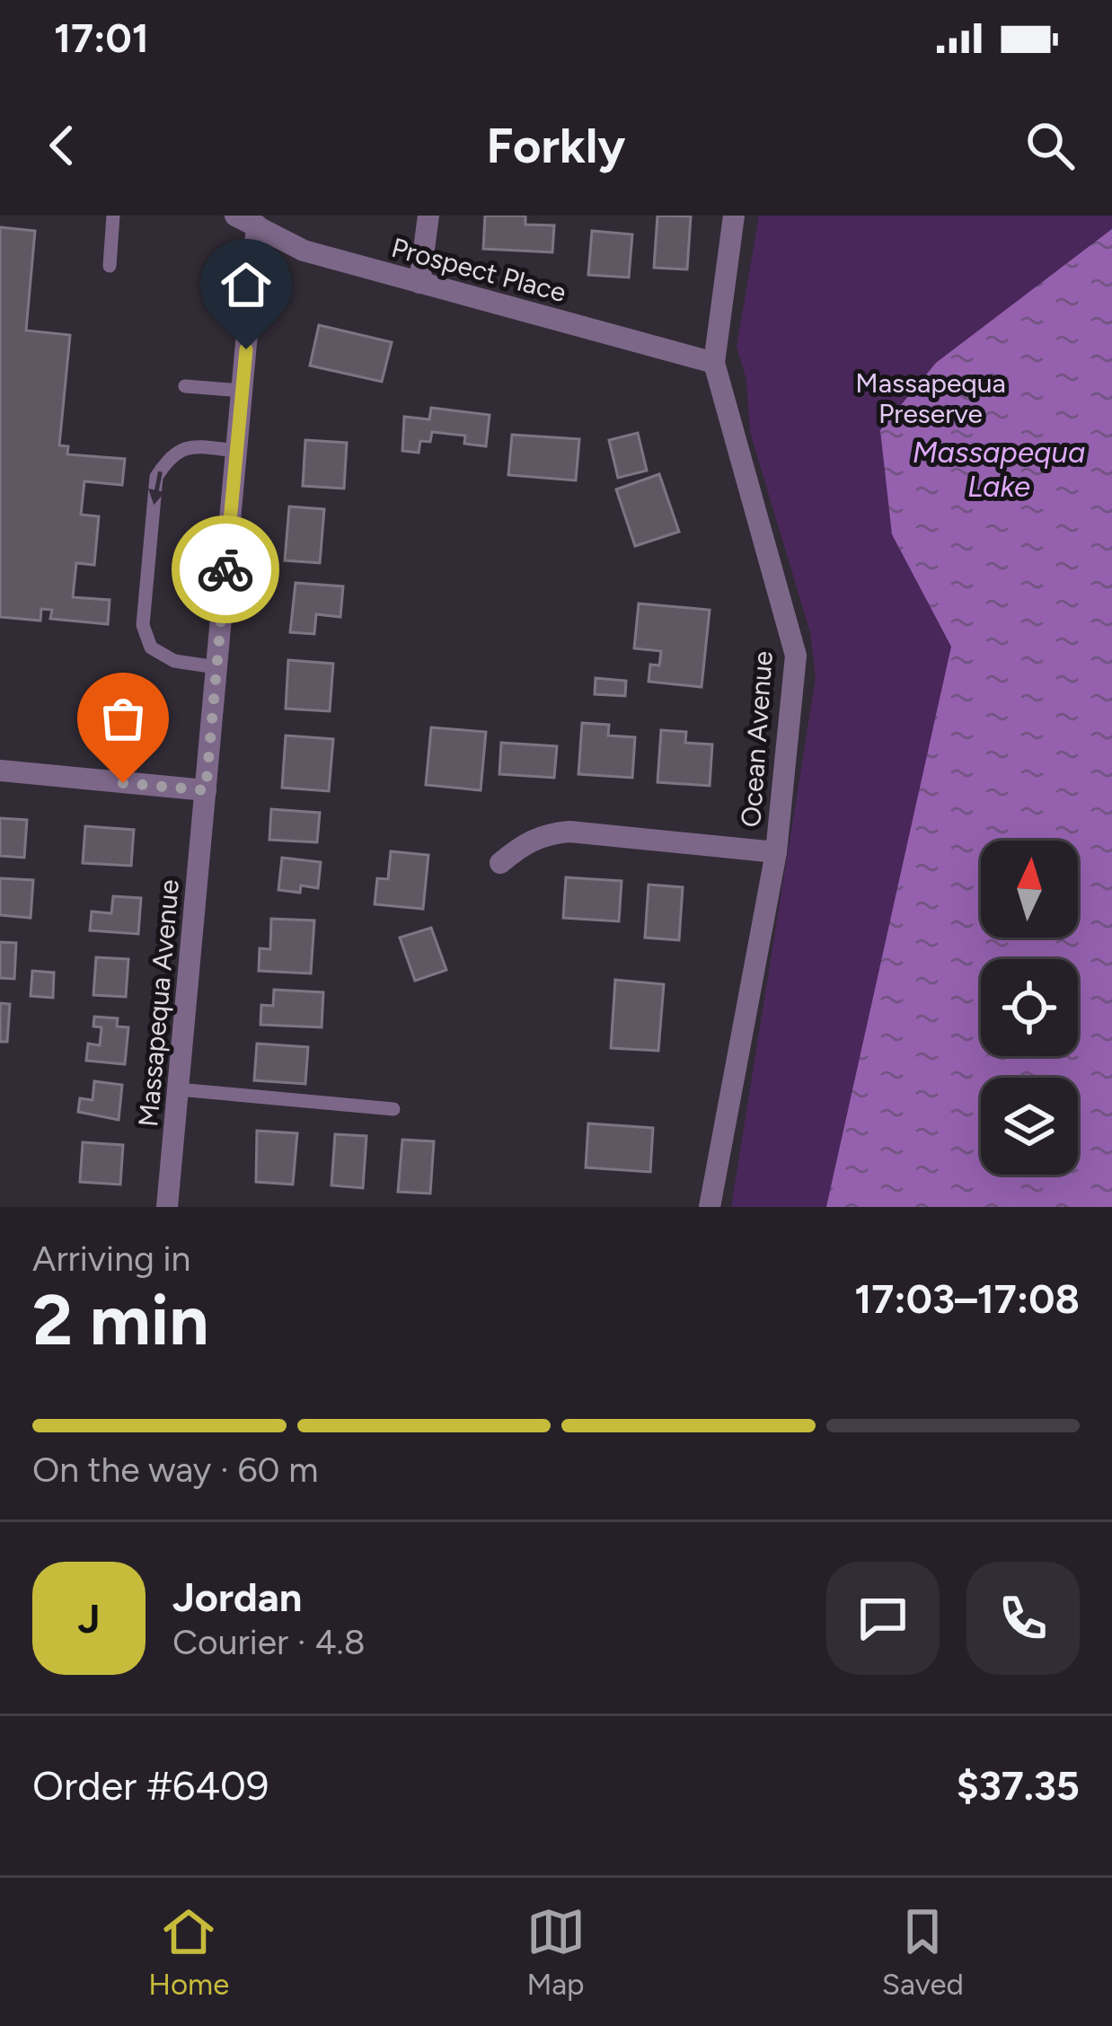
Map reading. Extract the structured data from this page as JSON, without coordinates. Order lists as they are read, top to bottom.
{
  "streets": {
    "street": ["Prospect Place", "Ocean Avenue", "Massapequa Avenue"]
  },
  "crossings": [
    ["Prospect Place", "Ocean Avenue"],
    ["Prospect Place", "Massapequa Avenue"]
  ],
  "water": ["Massapequa Lake"],
  "parks": ["Massapequa Preserve"],
  "north": "top",
  "page": {
    "status": "17:01",
    "header": "Forkly",
    "heading": ["2 min", "Arriving in", "17:03–17:08"],
    "panel": [
      "Jordan",
      "Courier · 4.8",
      "Order #6409",
      "$37.35"
    ],
    "bar": "On the way · 60 m",
    "round": "J",
    "tabs": ["Home", "Map", "Saved"]
  }
}
